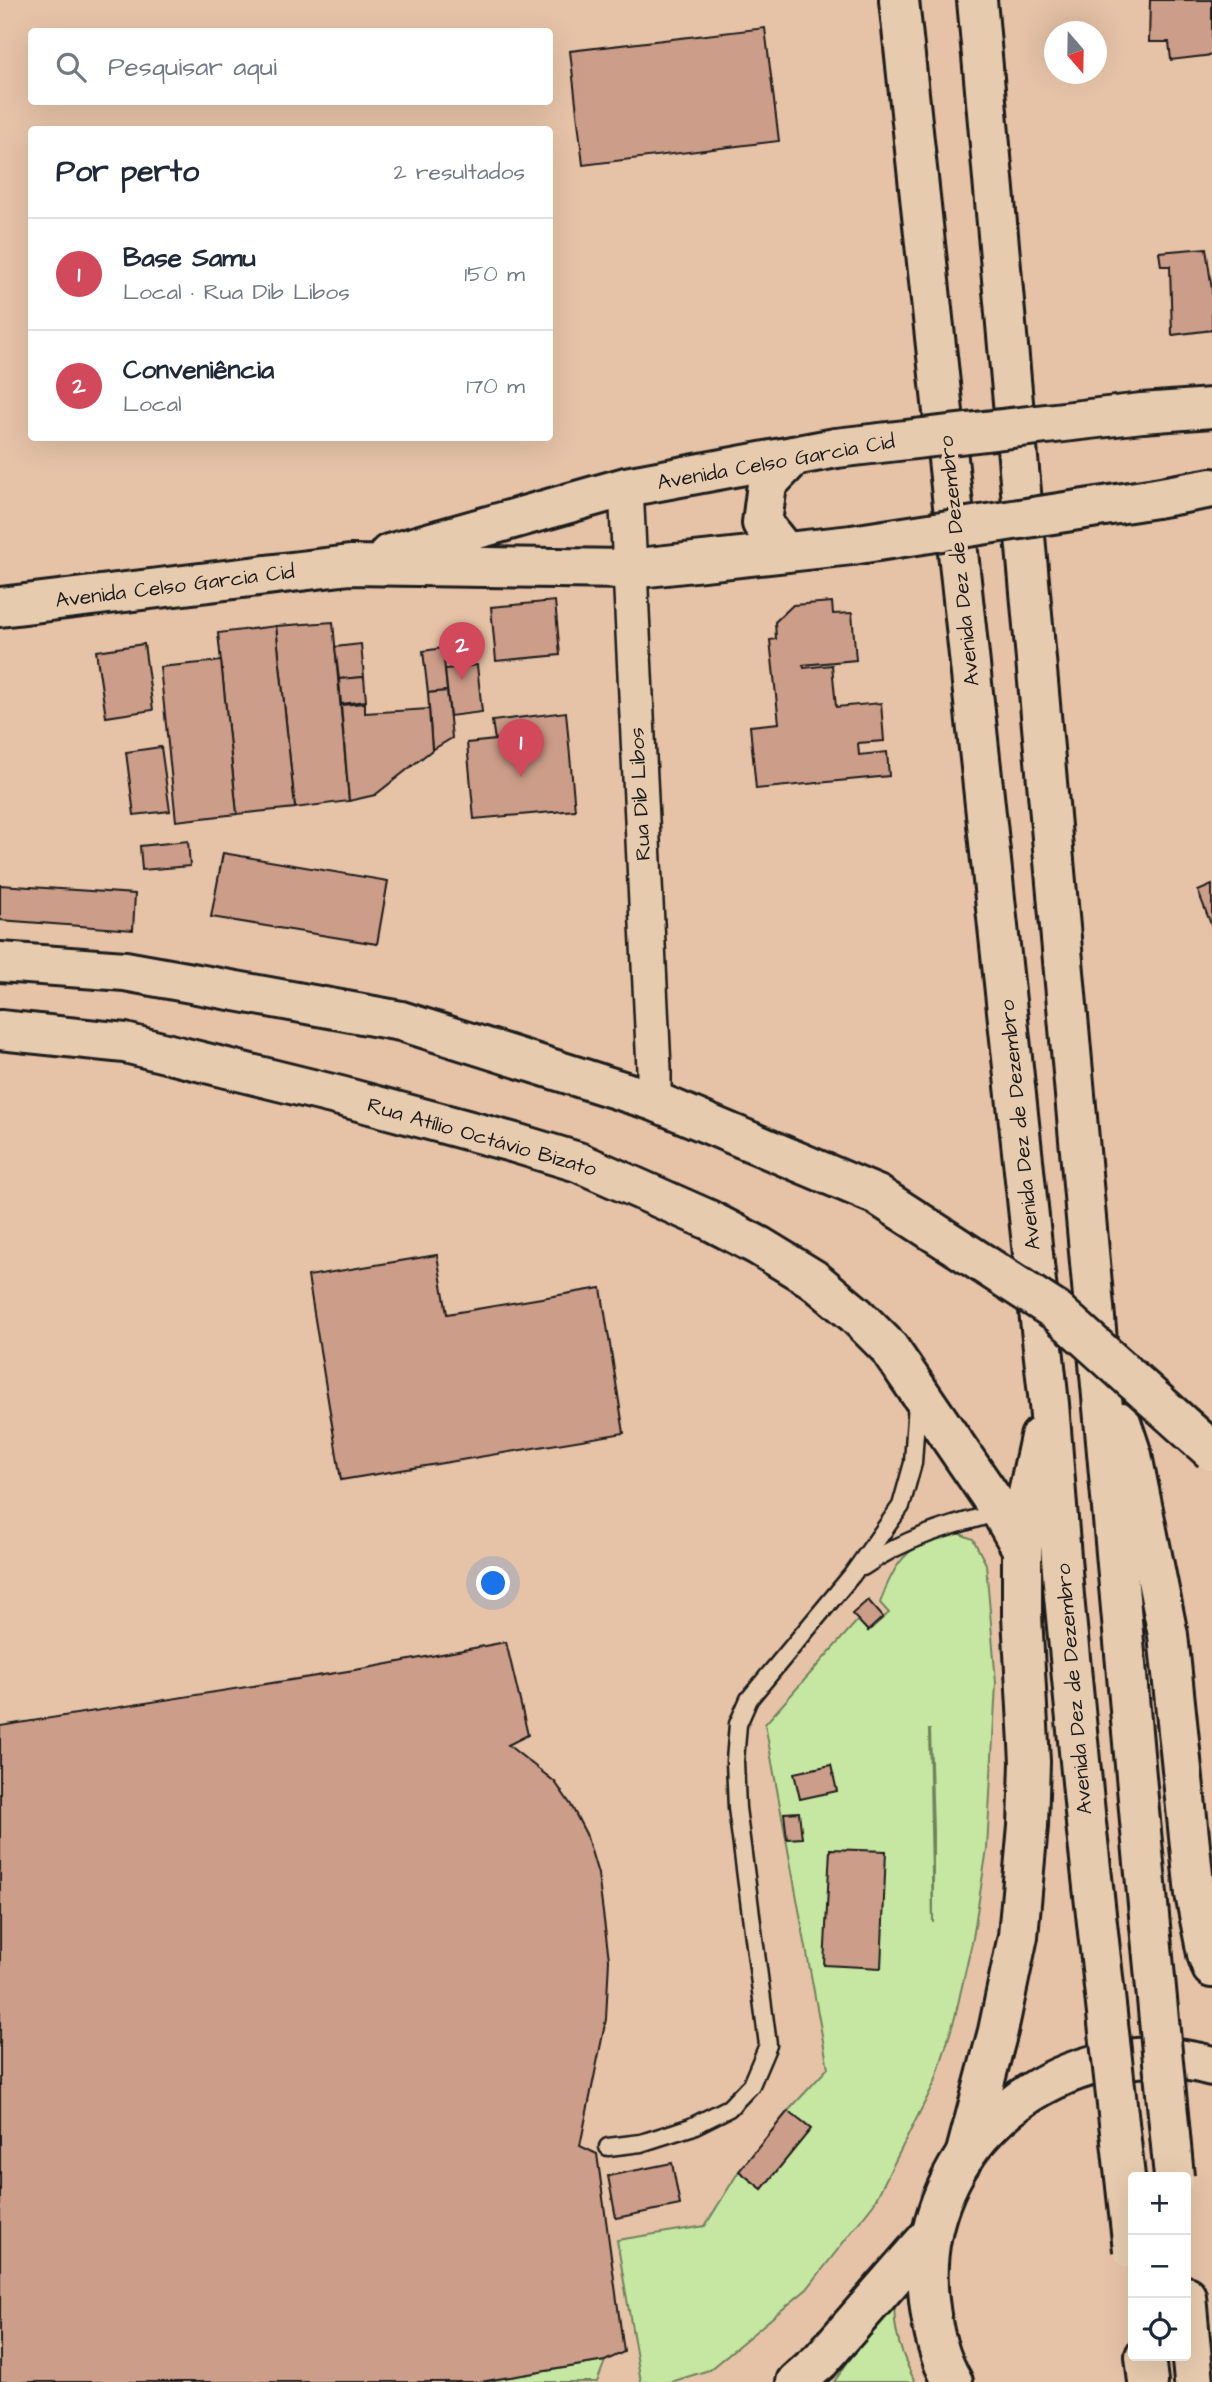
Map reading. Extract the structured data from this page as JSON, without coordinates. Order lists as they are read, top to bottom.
{
  "streets": {
    "main road": ["Avenida Celso Garcia Cid", "Avenida Dez de Dezembro", "Rua Atílio Octávio Bizato"],
    "street": ["Rua Dib Libos"]
  },
  "crossings": [
    ["Avenida Celso Garcia Cid", "Rua Dib Libos"]
  ],
  "north": "bottom",
  "page": {
    "search": "Pesquisar aqui",
    "heading": ["Por perto", "2 resultados"],
    "list": [
      {
        "mark": "1",
        "name": "Base Samu",
        "note": "Local · Rua Dib Libos",
        "value": "150 m"
      },
      {
        "mark": "2",
        "name": "Conveniência",
        "note": "Local",
        "value": "170 m"
      }
    ],
    "pins": ["2", "1"],
    "map_buttons": ["+", "−"]
  }
}
